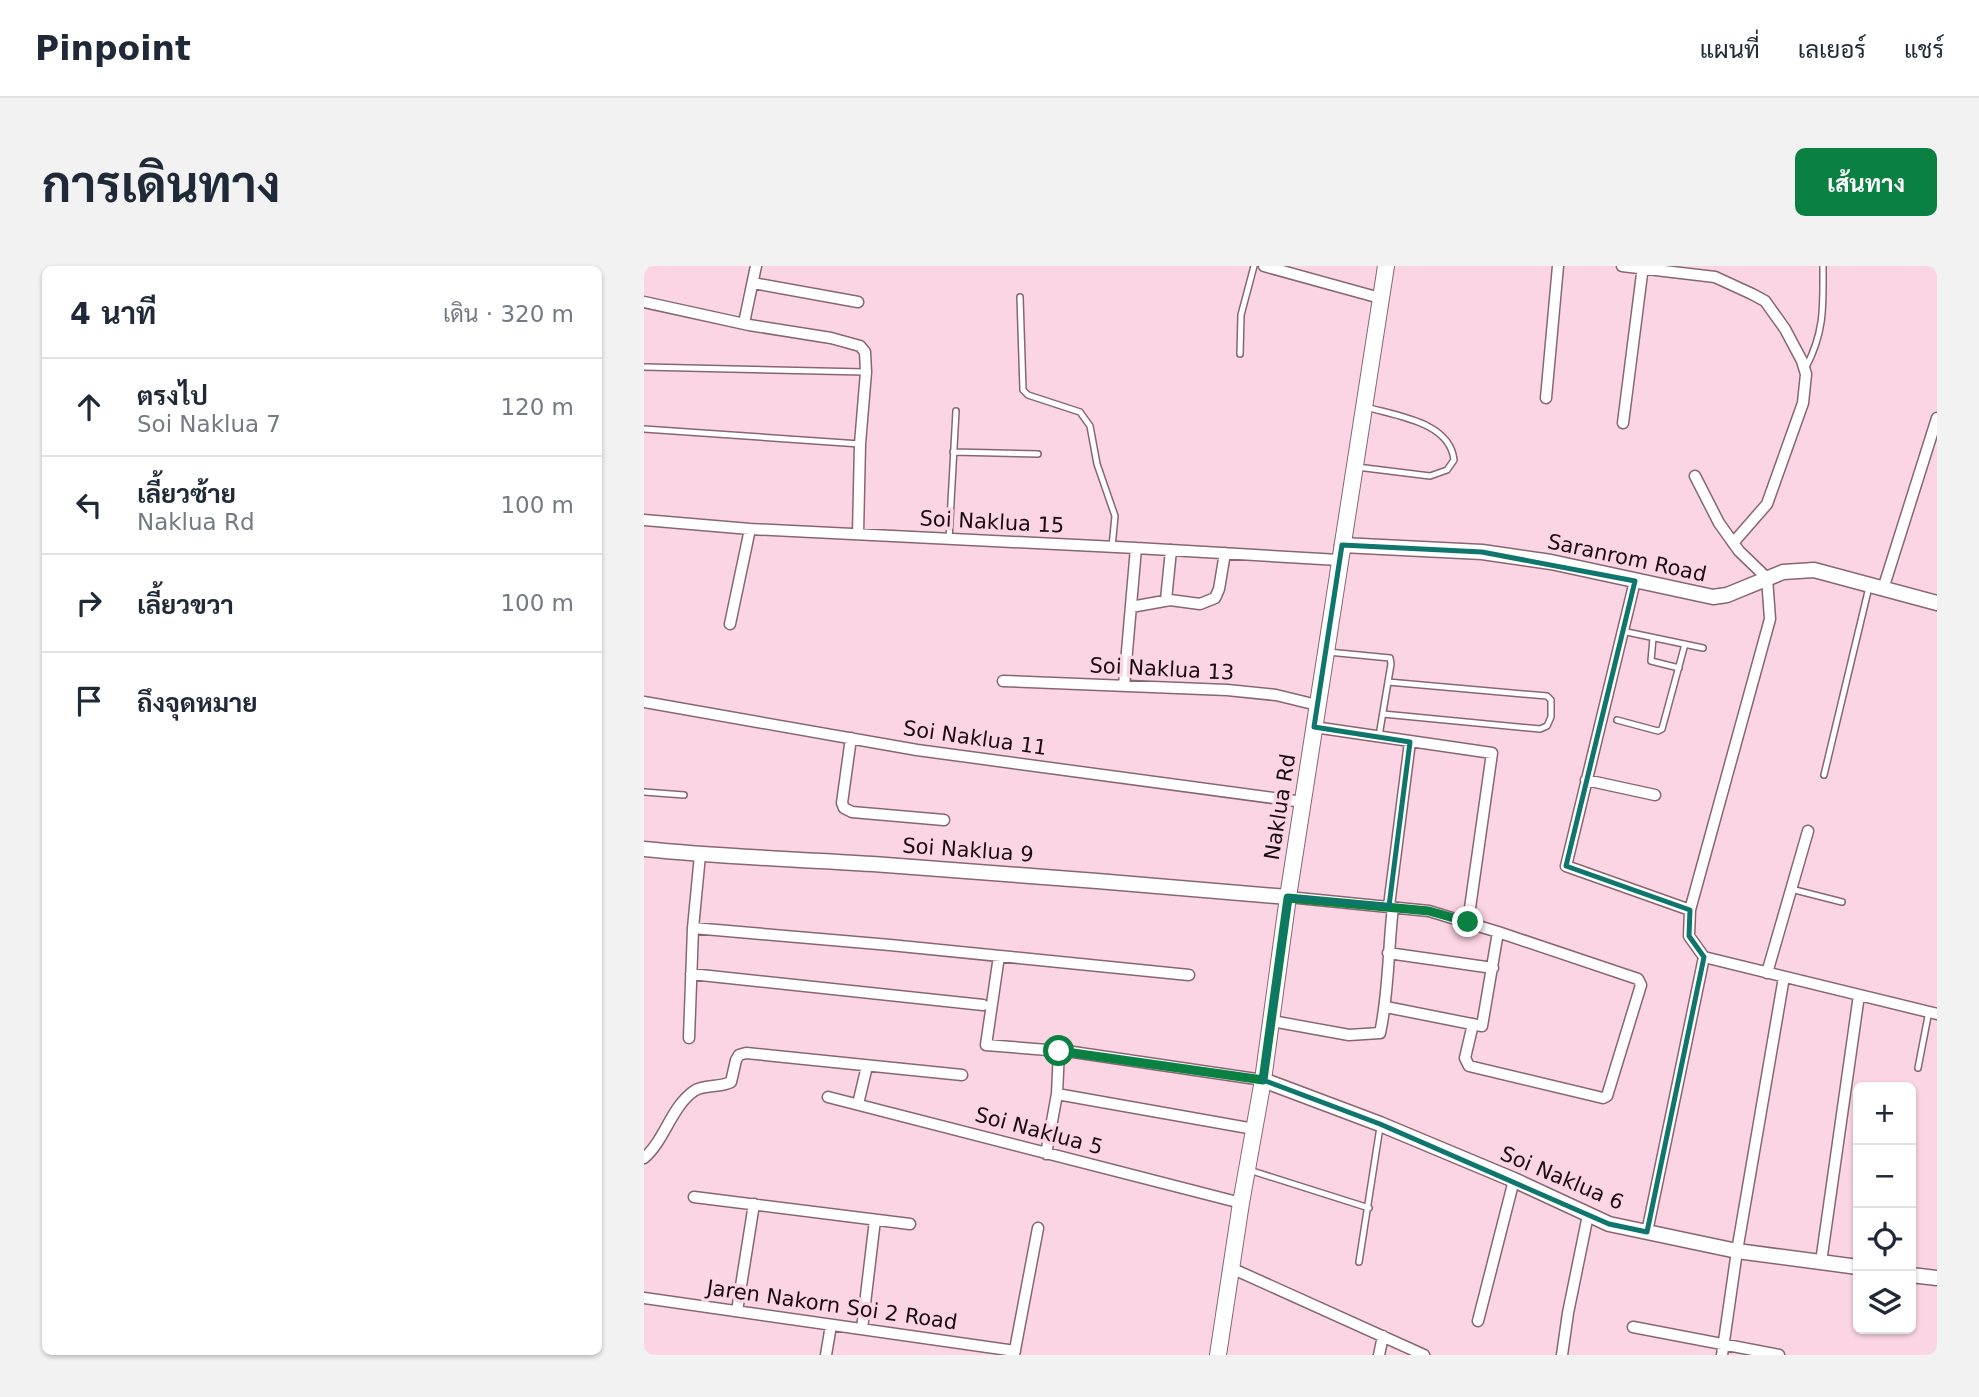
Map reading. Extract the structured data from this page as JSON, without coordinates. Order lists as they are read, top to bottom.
{
  "streets": {
    "main road": ["Naklua Rd"],
    "street": [
      "Soi Naklua 15",
      "Saranrom Road",
      "Soi Naklua 13",
      "Soi Naklua 11",
      "Soi Naklua 9",
      "Soi Naklua 5",
      "Soi Naklua 6",
      "Jaren Nakorn Soi 2 Road"
    ]
  },
  "crossings": [
    ["Soi Naklua 15", "Saranrom Road"],
    ["Soi Naklua 15", "Naklua Rd"],
    ["Saranrom Road", "Naklua Rd"],
    ["Soi Naklua 13", "Naklua Rd"],
    ["Soi Naklua 11", "Naklua Rd"],
    ["Naklua Rd", "Soi Naklua 9"],
    ["Naklua Rd", "Soi Naklua 5"],
    ["Naklua Rd", "Soi Naklua 6"]
  ],
  "page": {
    "header": "Pinpoint",
    "nav": ["แผนที่", "เลเยอร์", "แชร์"],
    "buttons": "เส้นทาง",
    "title": "การเดินทาง",
    "heading": ["4 นาที", "เดิน · 320 m"],
    "list": [
      ["ตรงไป", "Soi Naklua 7", "120 m"],
      ["เลี้ยวซ้าย", "Naklua Rd", "100 m"],
      ["เลี้ยวขวา", "100 m"],
      "ถึงจุดหมาย"
    ],
    "map_buttons": ["+", "−"]
  }
}
